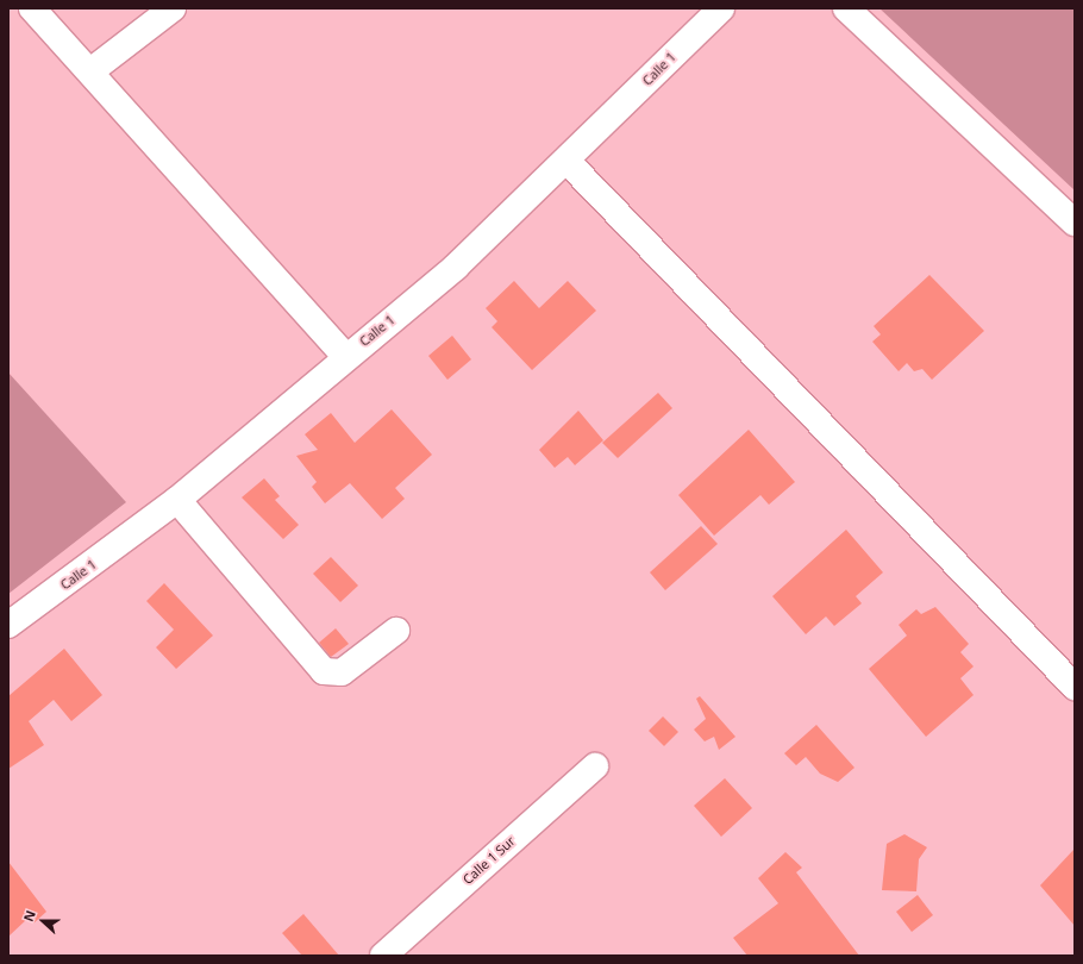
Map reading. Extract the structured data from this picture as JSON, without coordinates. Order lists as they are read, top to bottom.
{
  "streets": {
    "street": ["Calle 1", "Calle 1 Sur"]
  },
  "north": "left"
}
